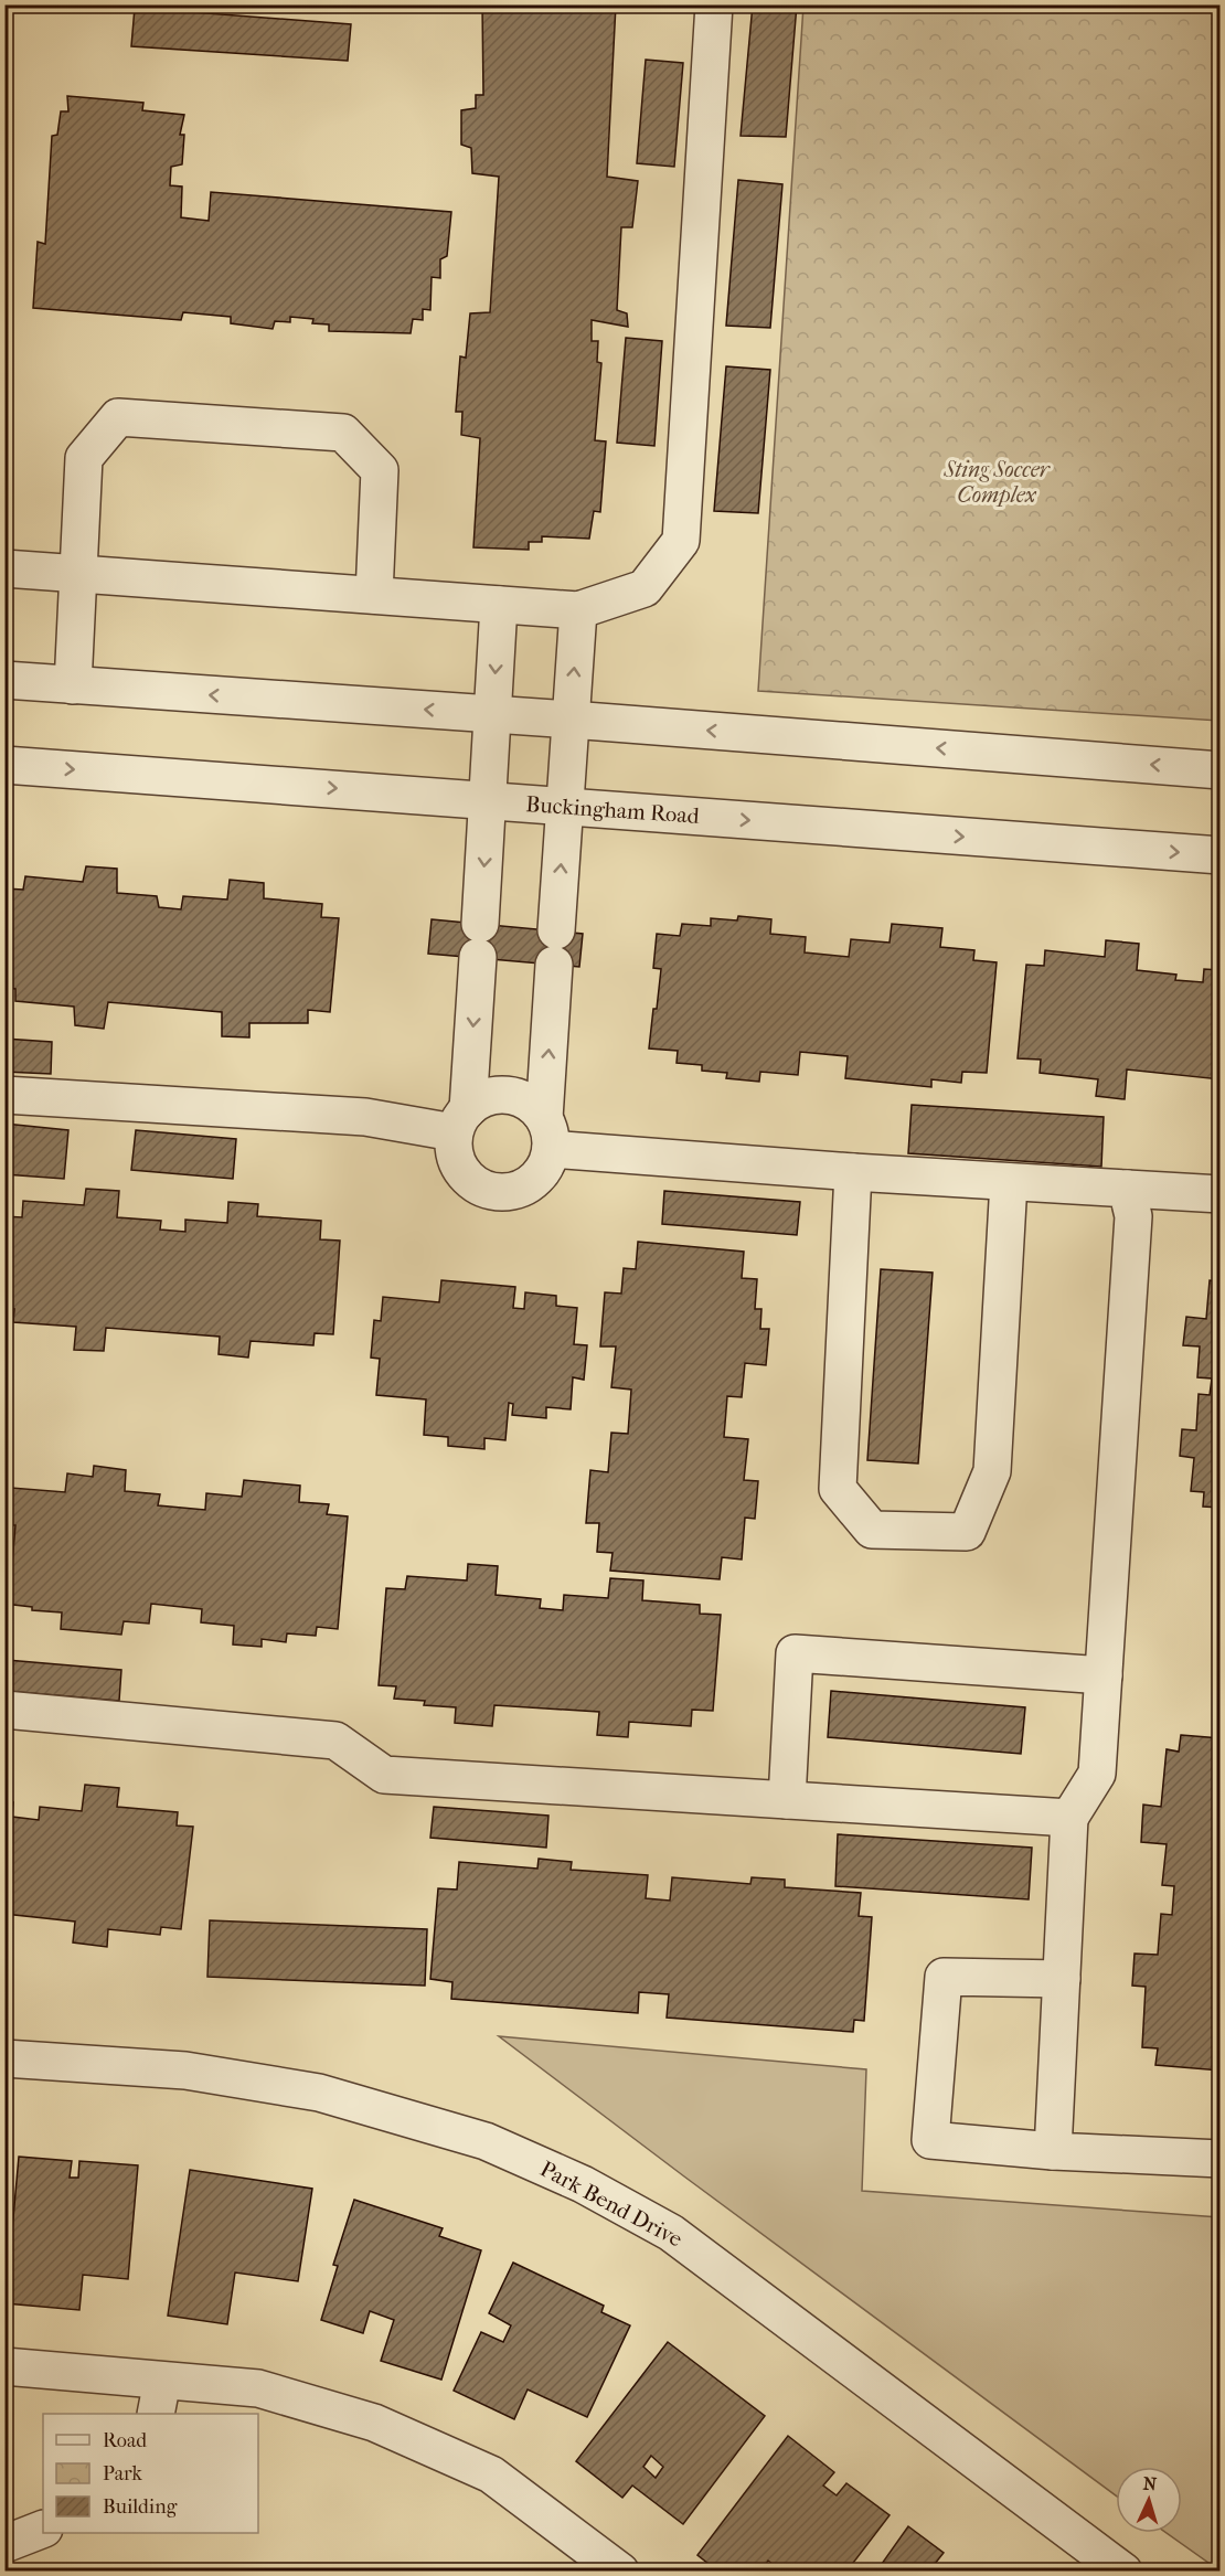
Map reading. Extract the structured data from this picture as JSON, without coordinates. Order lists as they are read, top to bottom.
{
  "streets": {
    "street": ["Buckingham Road", "Park Bend Drive"]
  },
  "parks": ["Sting Soccer Complex"],
  "legend": ["Road", "Park", "Building"],
  "north": "top"
}
